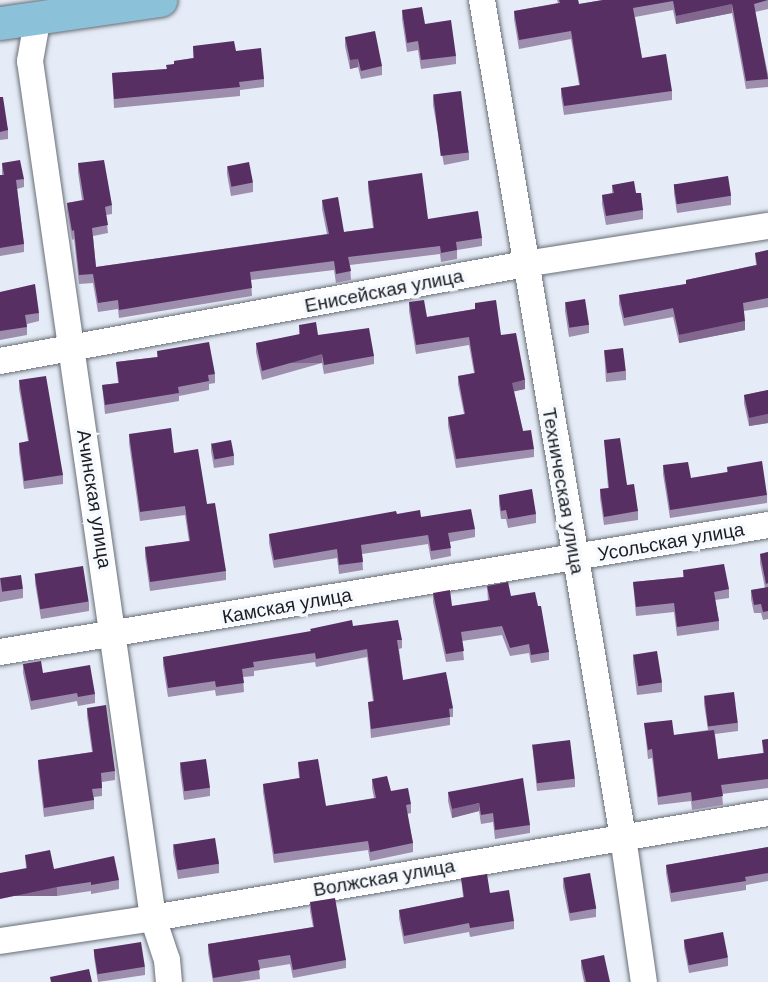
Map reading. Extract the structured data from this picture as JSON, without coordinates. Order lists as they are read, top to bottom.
{
  "streets": {
    "street": [
      "Енисейская улица",
      "Техническая улица",
      "Ачинская улица",
      "Усольская улица",
      "Камская улица",
      "Волжская улица"
    ]
  },
  "crossings": [
    ["Енисейская улица", "Техническая улица"],
    ["Енисейская улица", "Ачинская улица"],
    ["Техническая улица", "Усольская улица"],
    ["Техническая улица", "Камская улица"],
    ["Техническая улица", "Волжская улица"],
    ["Ачинская улица", "Камская улица"],
    ["Ачинская улица", "Волжская улица"],
    ["Усольская улица", "Камская улица"]
  ]
}
